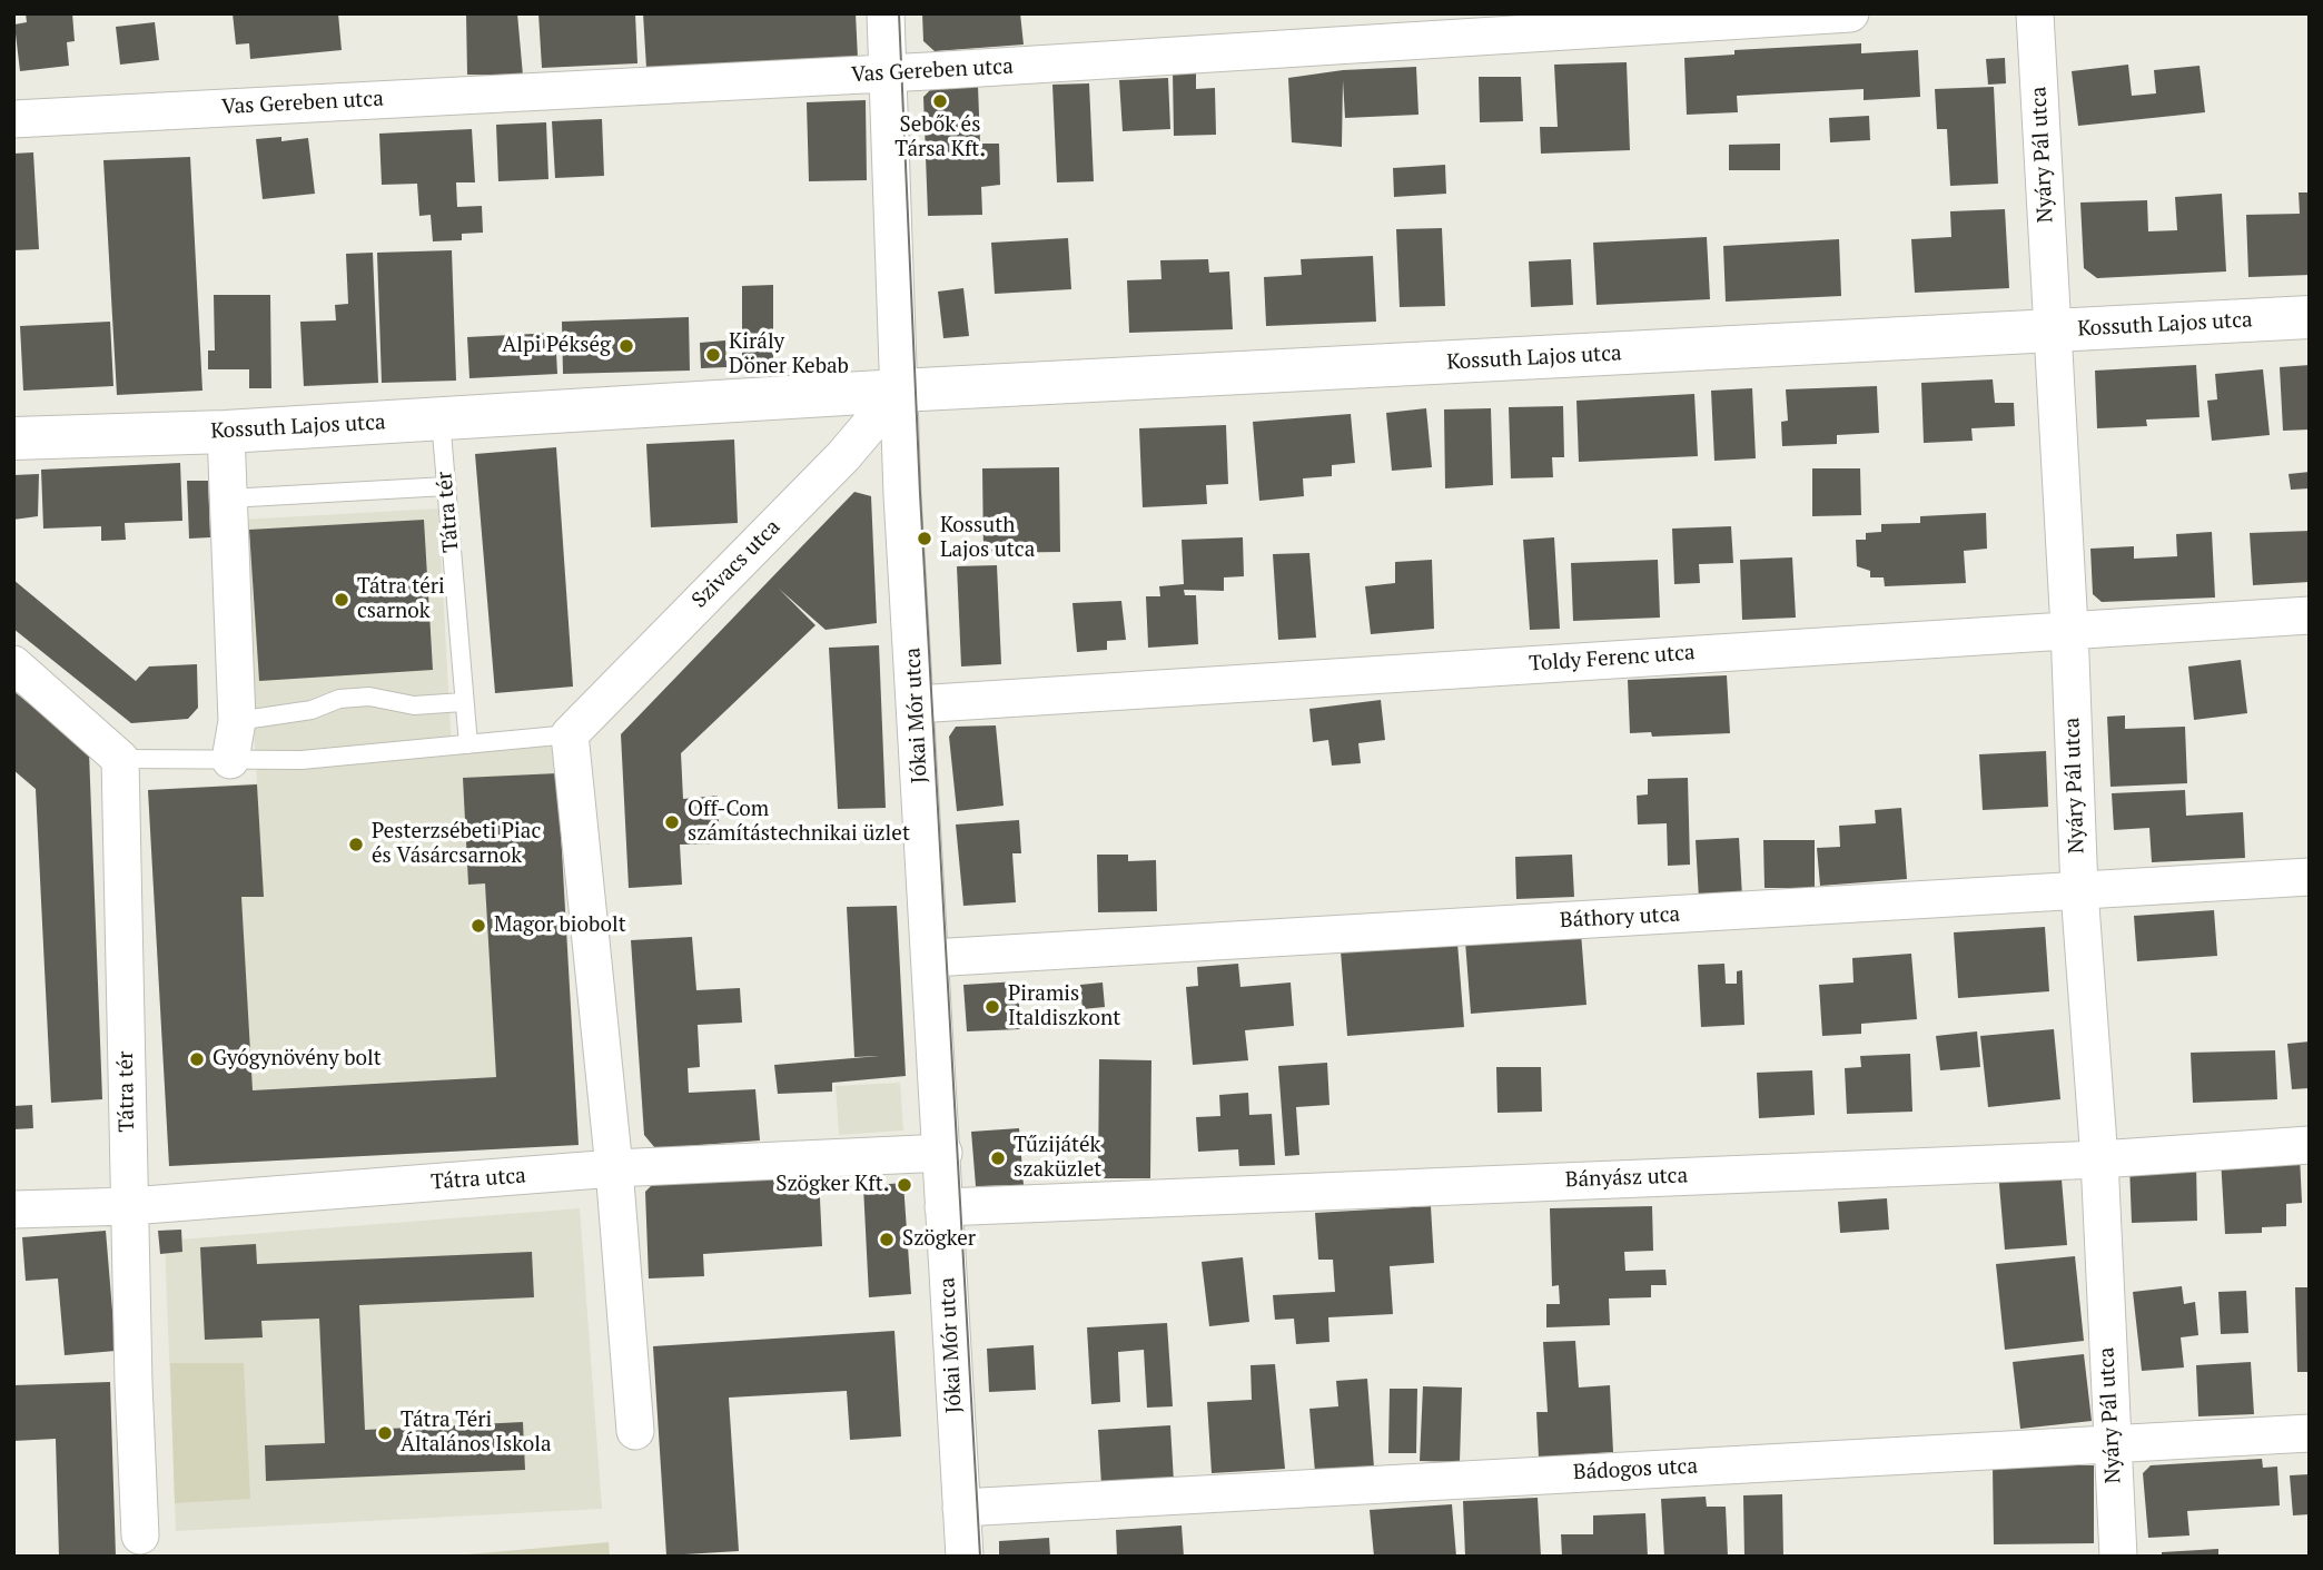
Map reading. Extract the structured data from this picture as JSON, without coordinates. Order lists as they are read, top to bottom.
{
  "streets": {
    "street": [
      "Vas Gereben utca",
      "Nyáry Pál utca",
      "Kossuth Lajos utca",
      "Tátra tér",
      "Szivacs utca",
      "Toldy Ferenc utca",
      "Jókai Mór utca",
      "Báthory utca",
      "Bányász utca",
      "Bádogos utca"
    ]
  },
  "crossings": [
    ["Vas Gereben utca", "Jókai Mór utca"],
    ["Nyáry Pál utca", "Kossuth Lajos utca"],
    ["Nyáry Pál utca", "Toldy Ferenc utca"],
    ["Nyáry Pál utca", "Báthory utca"],
    ["Nyáry Pál utca", "Bányász utca"],
    ["Nyáry Pál utca", "Bádogos utca"],
    ["Kossuth Lajos utca", "Tátra tér"],
    ["Kossuth Lajos utca", "Szivacs utca"],
    ["Kossuth Lajos utca", "Jókai Mór utca"],
    ["Szivacs utca", "Jókai Mór utca"],
    ["Toldy Ferenc utca", "Jókai Mór utca"],
    ["Jókai Mór utca", "Báthory utca"],
    ["Jókai Mór utca", "Bányász utca"],
    ["Jókai Mór utca", "Bádogos utca"]
  ],
  "places": [
    "Sebők és Társa Kft.",
    "Alpi Pékség",
    "Király Döner Kebab",
    "Kossuth Lajos utca",
    "Tátra téri csarnok",
    "Off-Com számítástechnikai üzlet",
    "Pesterzsébeti Piac és Vásárcsarnok",
    "Magor biobolt",
    "Piramis Italdiszkont",
    "Gyógynövény bolt",
    "Tűzijáték szaküzlet",
    "Szögker Kft.",
    "Szögker",
    "Tátra Téri Általános Iskola"
  ]
}
